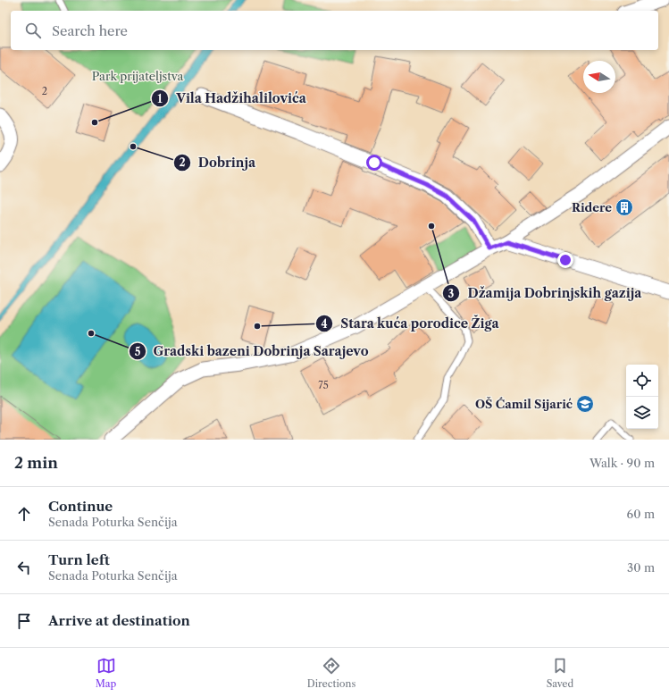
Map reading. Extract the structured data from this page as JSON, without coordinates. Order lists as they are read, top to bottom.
{
  "parks": ["Park prijateljstva"],
  "places": {
    "other": [
      "Vila Hadžihalilovića",
      "Dobrinja",
      "Džamija Dobrinjskih gazija",
      "Stara kuća porodice Žiga",
      "Gradski bazeni Dobrinja Sarajevo"
    ],
    "building": ["Ridere"],
    "school or university": ["OŠ Ćamil Sijarić"]
  },
  "house_numbers": ["2", "75"],
  "north": "left",
  "page": {
    "search": "Search here",
    "heading": ["2 min", "Walk · 90 m"],
    "list": [
      ["Continue", "Senada Poturka Senčija", "60 m"],
      ["Turn left", "Senada Poturka Senčija", "30 m"],
      "Arrive at destination"
    ],
    "nav": ["Map", "Directions", "Saved"]
  }
}
